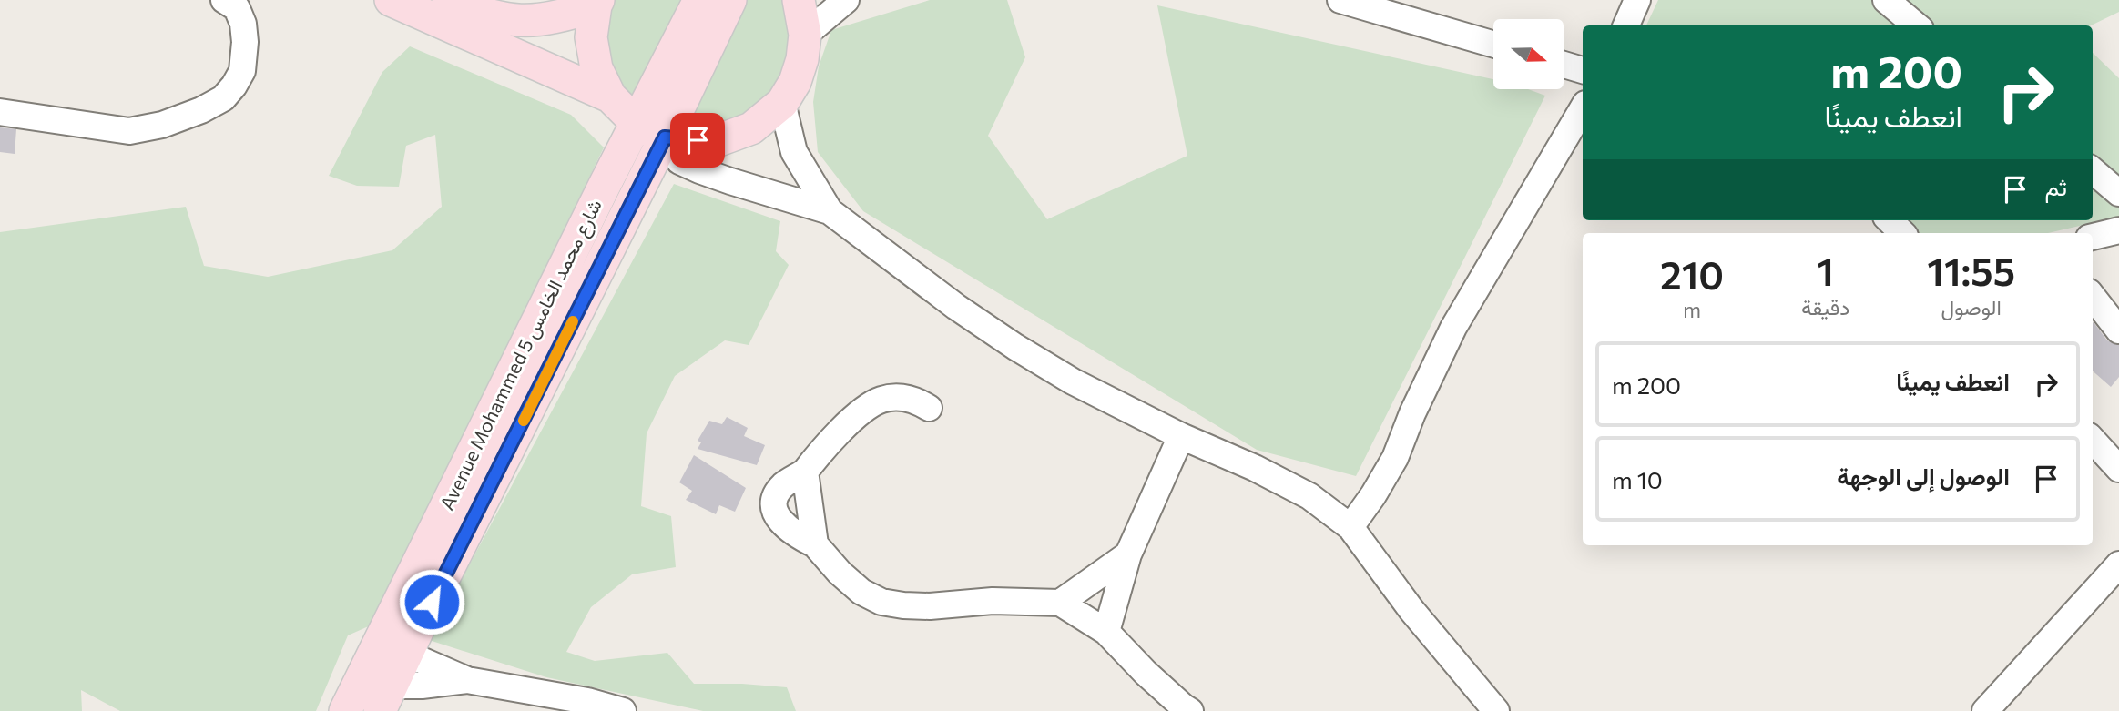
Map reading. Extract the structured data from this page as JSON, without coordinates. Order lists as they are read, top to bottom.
{
  "streets": {
    "main road": ["Avenue Mohammed 5 شارع محمد الخامس"]
  },
  "north": "right",
  "page": {
    "turn": ["200 m", "انعطف يمينًا"],
    "then": "ثم",
    "eta": [
      "11:55",
      "الوصول",
      "1",
      "دقيقة",
      "210",
      "m"
    ],
    "list": [
      {
        "name": "انعطف يمينًا",
        "value": "200 m"
      },
      {
        "name": "الوصول إلى الوجهة",
        "value": "10 m"
      }
    ]
  }
}
